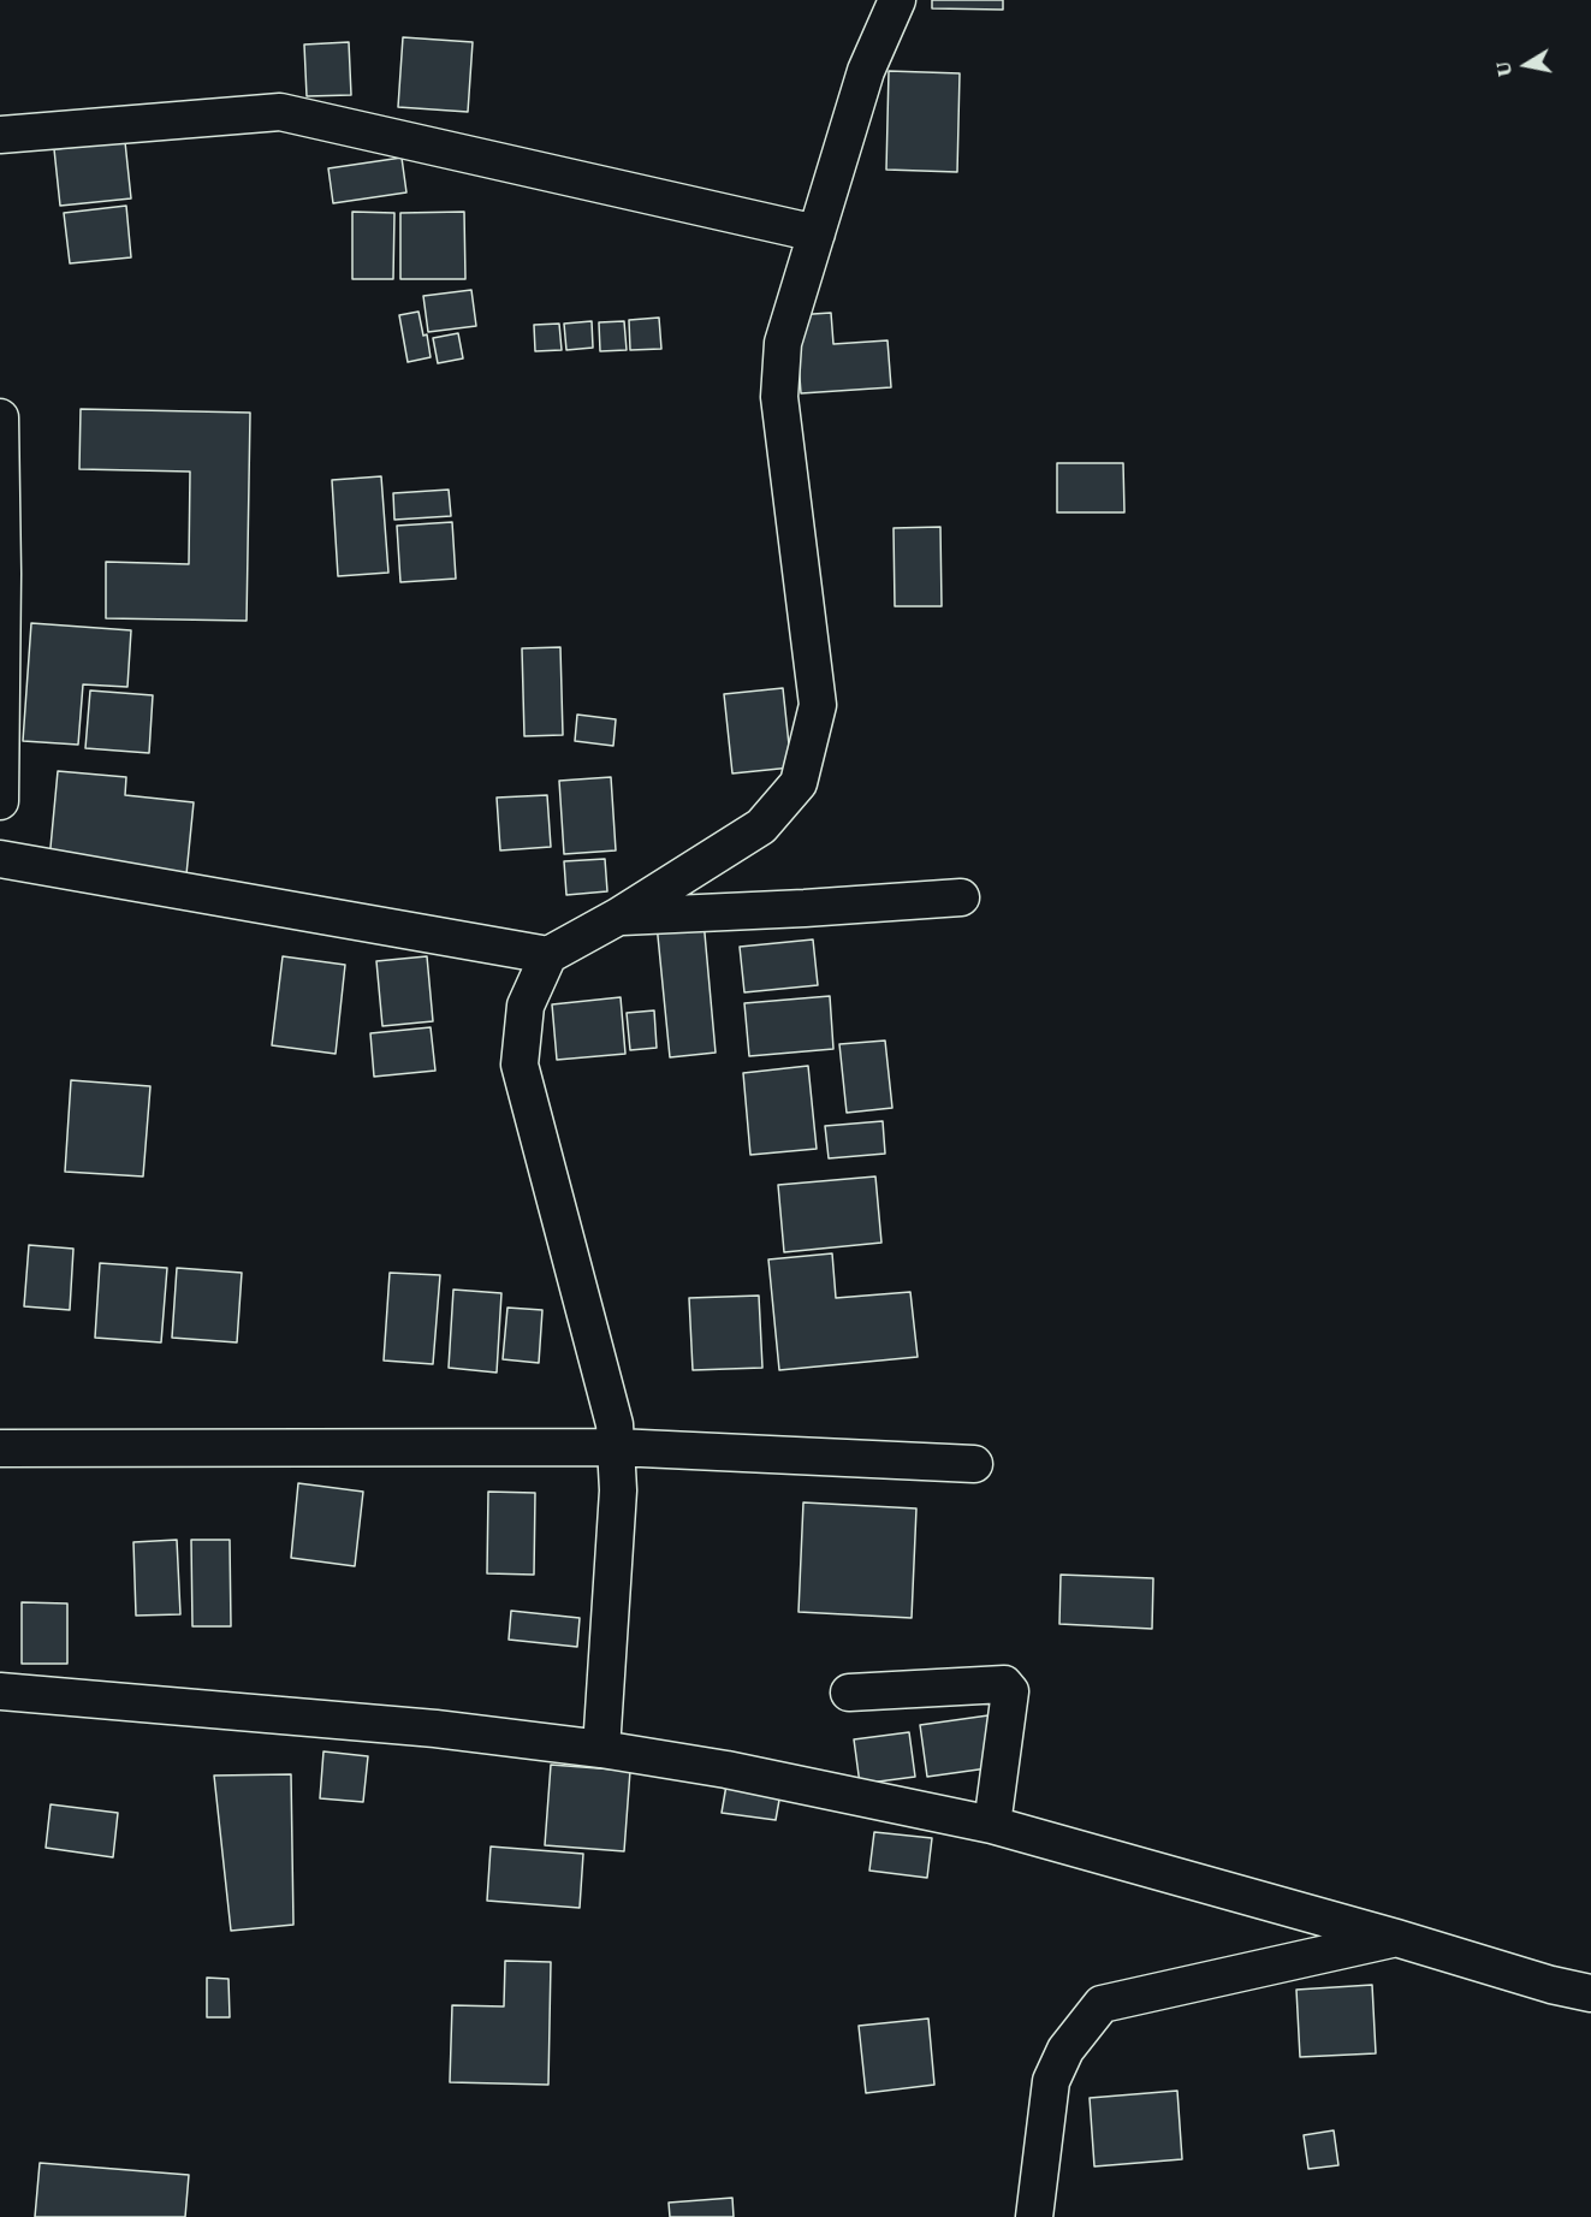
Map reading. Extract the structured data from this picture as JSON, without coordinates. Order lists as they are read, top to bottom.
{
  "north": "left"
}
